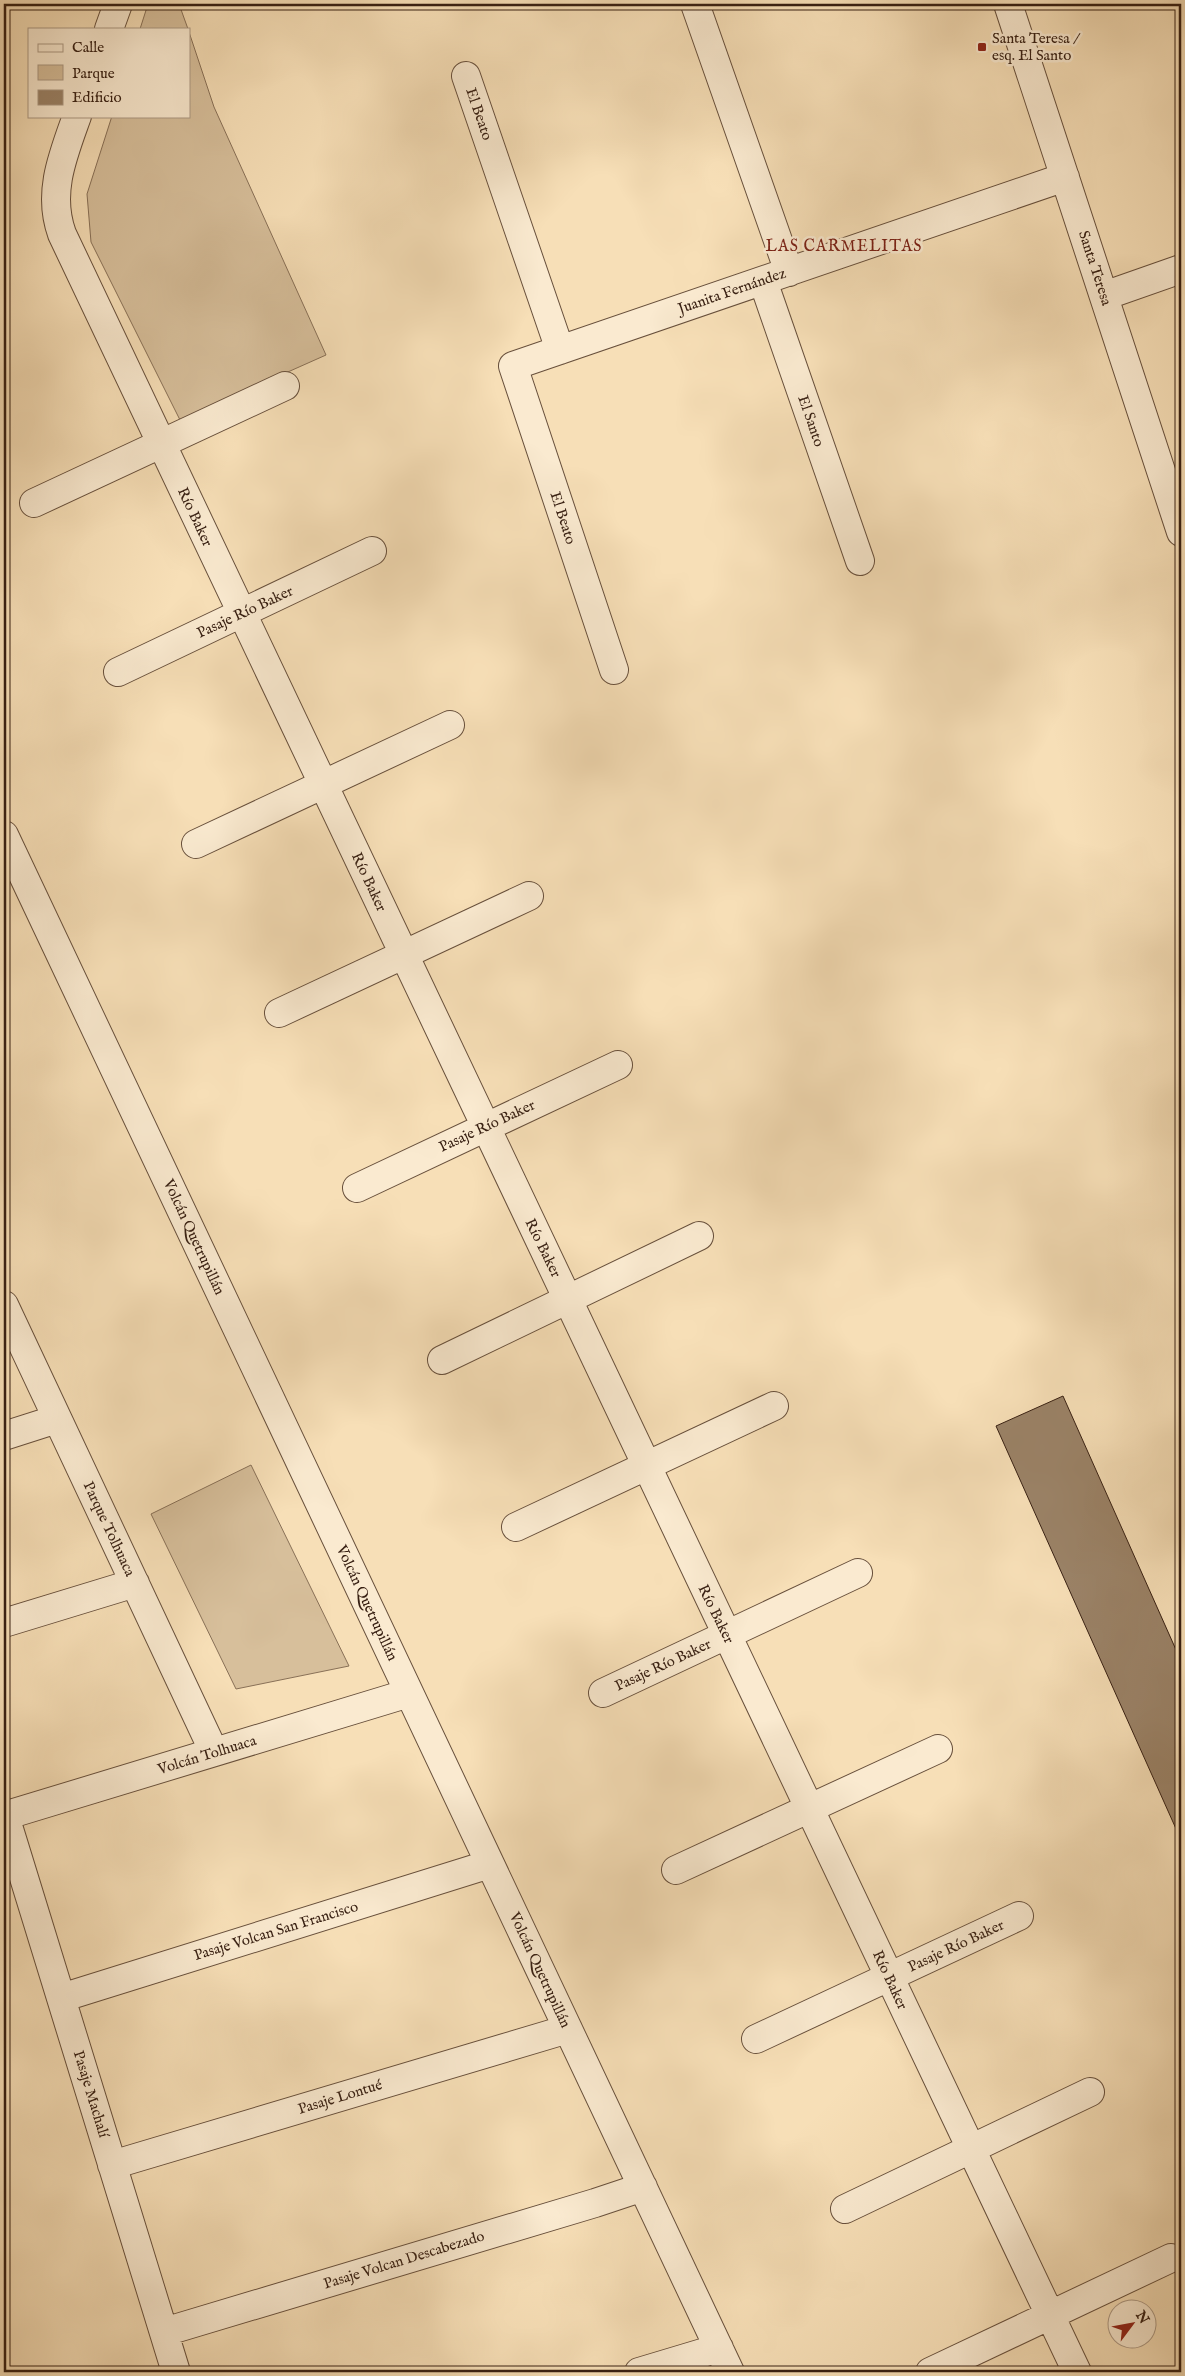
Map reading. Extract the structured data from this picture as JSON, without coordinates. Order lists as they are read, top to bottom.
{
  "streets": {
    "street": [
      "El Beato",
      "Santa Teresa",
      "Juanita Fernández",
      "El Santo",
      "Río Baker",
      "Pasaje Río Baker",
      "Volcán Quetrupillán",
      "Parque Tolhuaca",
      "Volcán Tolhuaca",
      "Pasaje Volcan San Francisco",
      "Pasaje Machalí",
      "Pasaje Lontué",
      "Pasaje Volcan Descabezado"
    ]
  },
  "crossings": [
    ["El Beato", "Juanita Fernández"],
    ["Santa Teresa", "Juanita Fernández"],
    ["Juanita Fernández", "El Santo"],
    ["Río Baker", "Pasaje Río Baker"],
    ["Volcán Quetrupillán", "Volcán Tolhuaca"],
    ["Volcán Quetrupillán", "Pasaje Volcan San Francisco"],
    ["Volcán Quetrupillán", "Pasaje Lontué"],
    ["Volcán Quetrupillán", "Pasaje Volcan Descabezado"],
    ["Parque Tolhuaca", "Volcán Tolhuaca"],
    ["Volcán Tolhuaca", "Pasaje Machalí"],
    ["Pasaje Volcan San Francisco", "Pasaje Machalí"],
    ["Pasaje Machalí", "Pasaje Lontué"],
    ["Pasaje Machalí", "Pasaje Volcan Descabezado"]
  ],
  "districts": ["LAS CARMELITAS"],
  "places": {
    "transit": ["Santa Teresa / esq. El Santo"]
  },
  "legend": ["Calle", "Parque", "Edificio"],
  "north": "top right"
}
